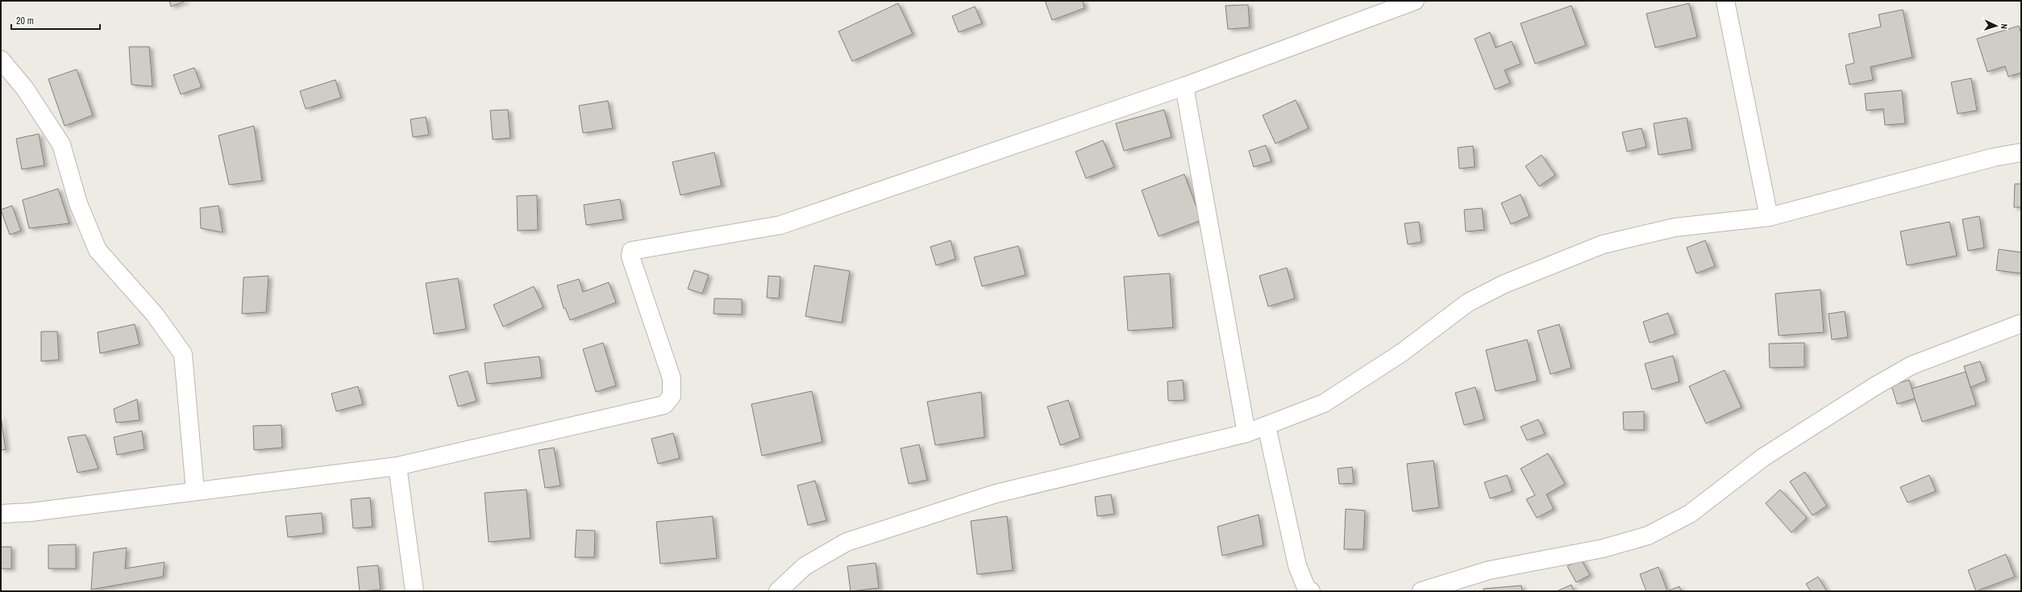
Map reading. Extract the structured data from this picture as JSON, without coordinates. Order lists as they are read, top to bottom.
{
  "scale_bar": "20 m",
  "north": "right"
}
